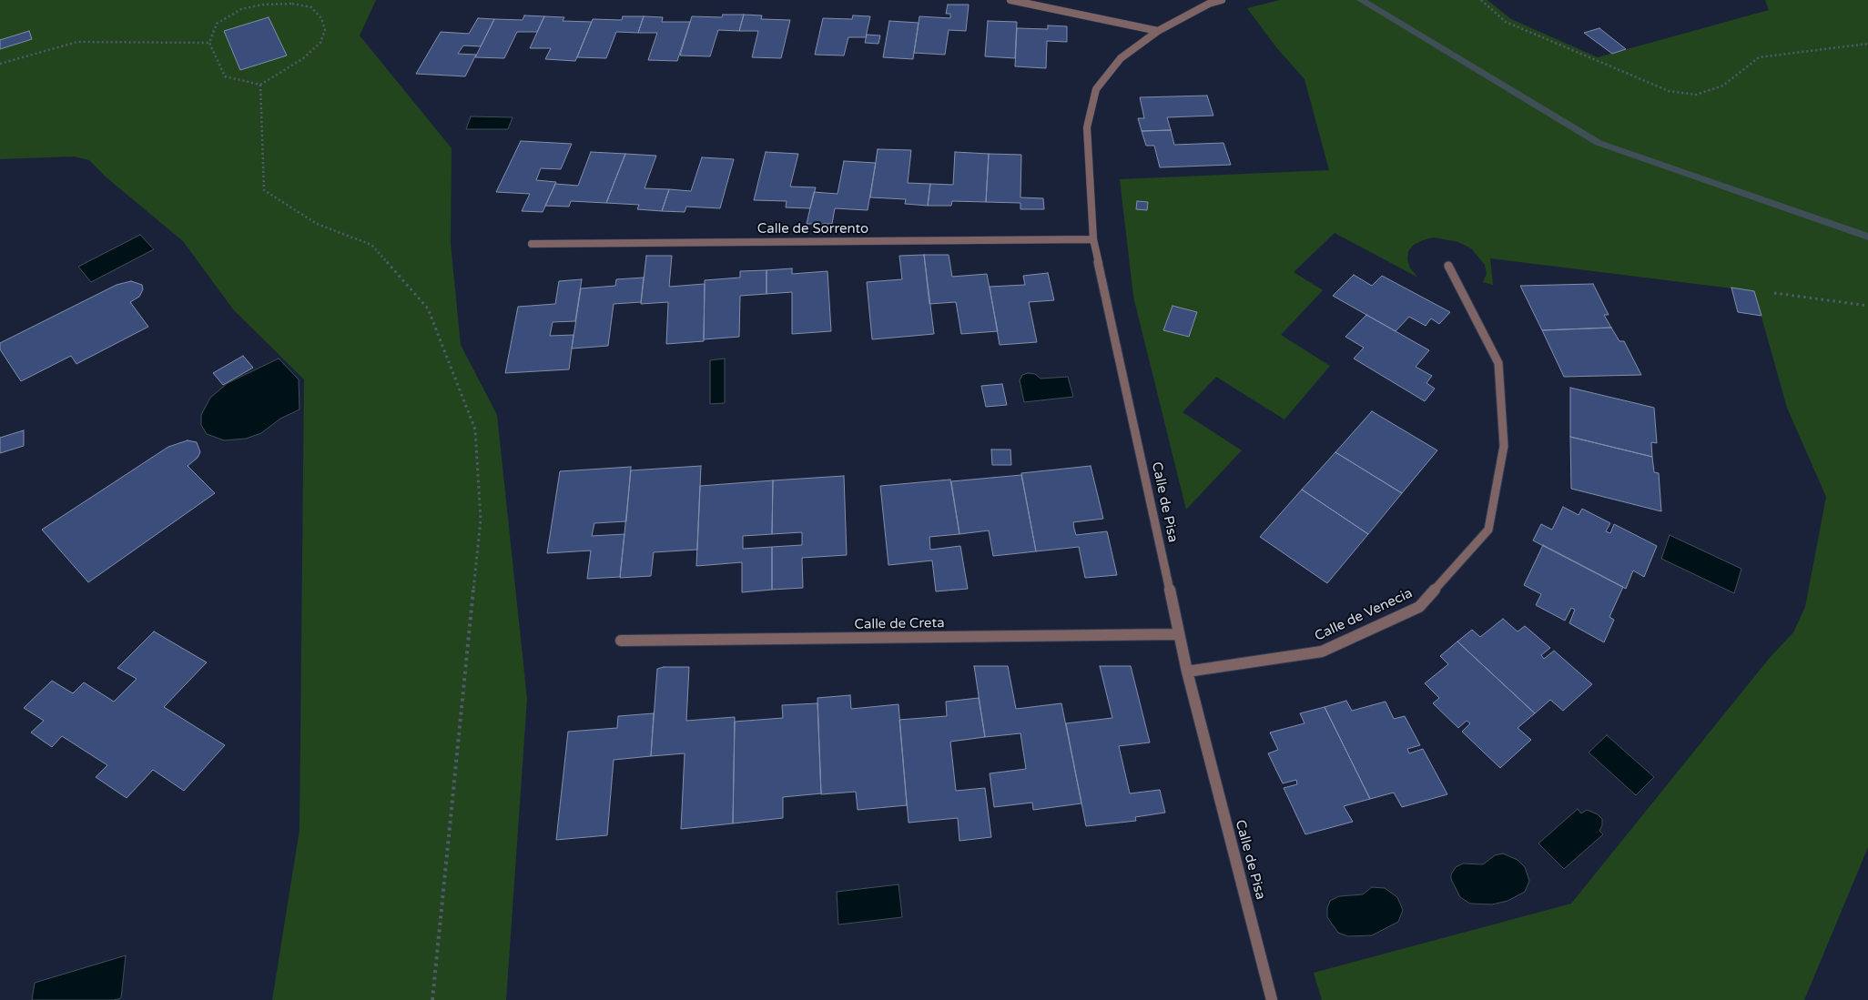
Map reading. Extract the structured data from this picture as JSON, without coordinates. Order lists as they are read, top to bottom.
{
  "streets": {
    "street": [
      "Calle de Sorrento",
      "Calle de Pisa",
      "Calle de Venecia",
      "Calle de Creta"
    ]
  },
  "crossings": [
    ["Calle de Sorrento", "Calle de Pisa"],
    ["Calle de Pisa", "Calle de Venecia"],
    ["Calle de Pisa", "Calle de Creta"]
  ]
}
